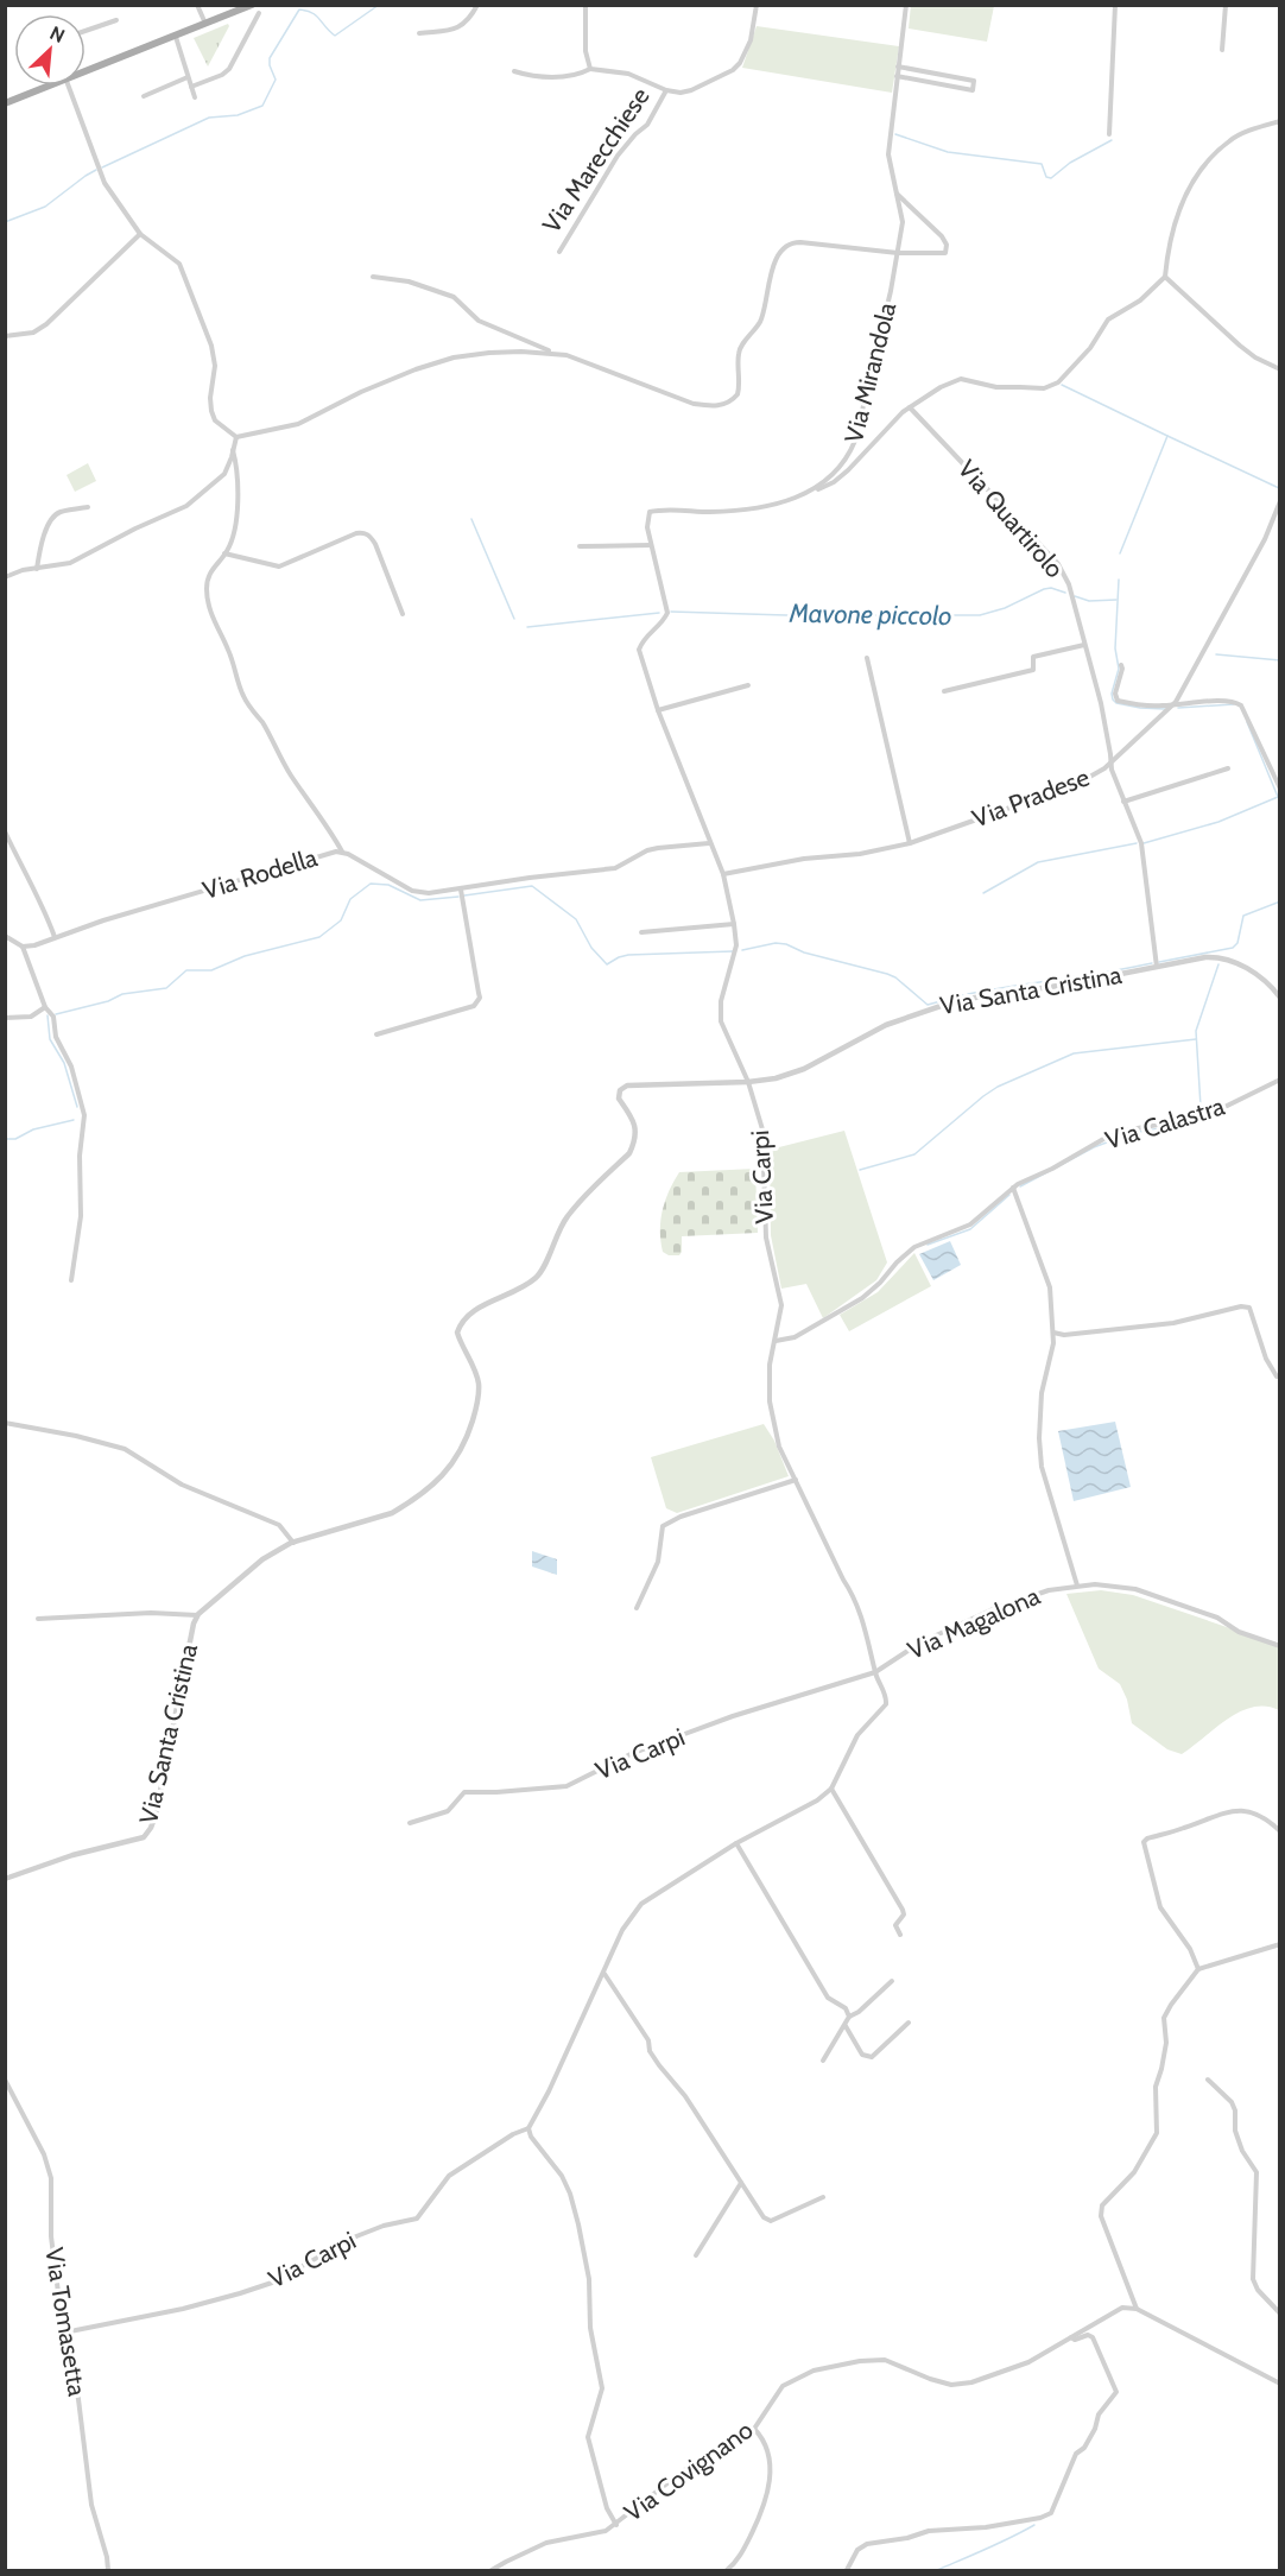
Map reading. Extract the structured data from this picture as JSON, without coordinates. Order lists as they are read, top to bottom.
{
  "streets": {
    "street": [
      "Via Marecchiese",
      "Via Mirandola",
      "Via Quartirolo",
      "Via Pradese",
      "Via Rodella",
      "Via Santa Cristina",
      "Via Calastra",
      "Via Carpi",
      "Via Magalona",
      "Via Tomasetta",
      "Via Covignano"
    ]
  },
  "crossings": [
    ["Via Mirandola", "Via Pradese"],
    ["Via Mirandola", "Via Rodella"],
    ["Via Mirandola", "Via Santa Cristina"],
    ["Via Mirandola", "Via Carpi"],
    ["Via Quartirolo", "Via Pradese"],
    ["Via Quartirolo", "Via Santa Cristina"],
    ["Via Santa Cristina", "Via Carpi"],
    ["Via Calastra", "Via Carpi"],
    ["Via Carpi", "Via Magalona"],
    ["Via Carpi", "Via Tomasetta"]
  ],
  "water": ["Mavone piccolo"],
  "north": "top right"
}
